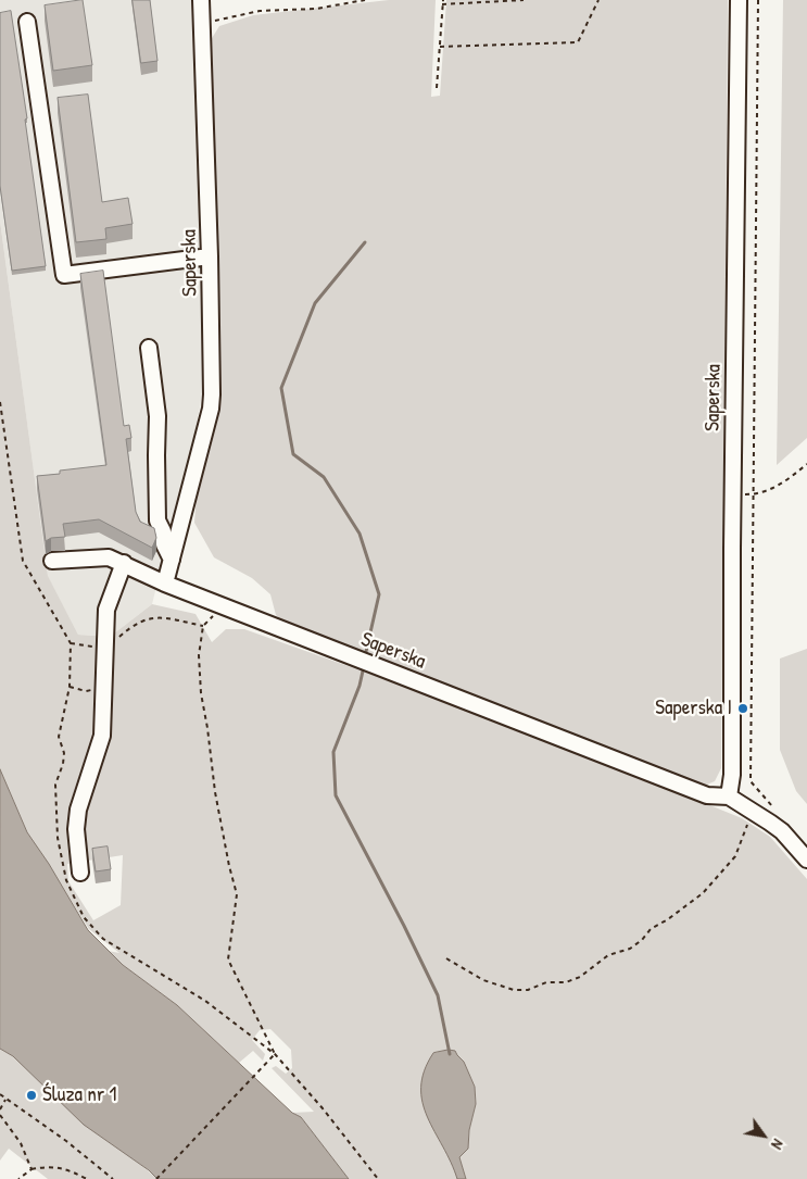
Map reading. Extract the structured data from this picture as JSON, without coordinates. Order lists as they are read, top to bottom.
{
  "streets": {
    "street": ["Saperska"]
  },
  "places": ["Saperska I", "Śluza nr 1"],
  "north": "bottom right"
}
